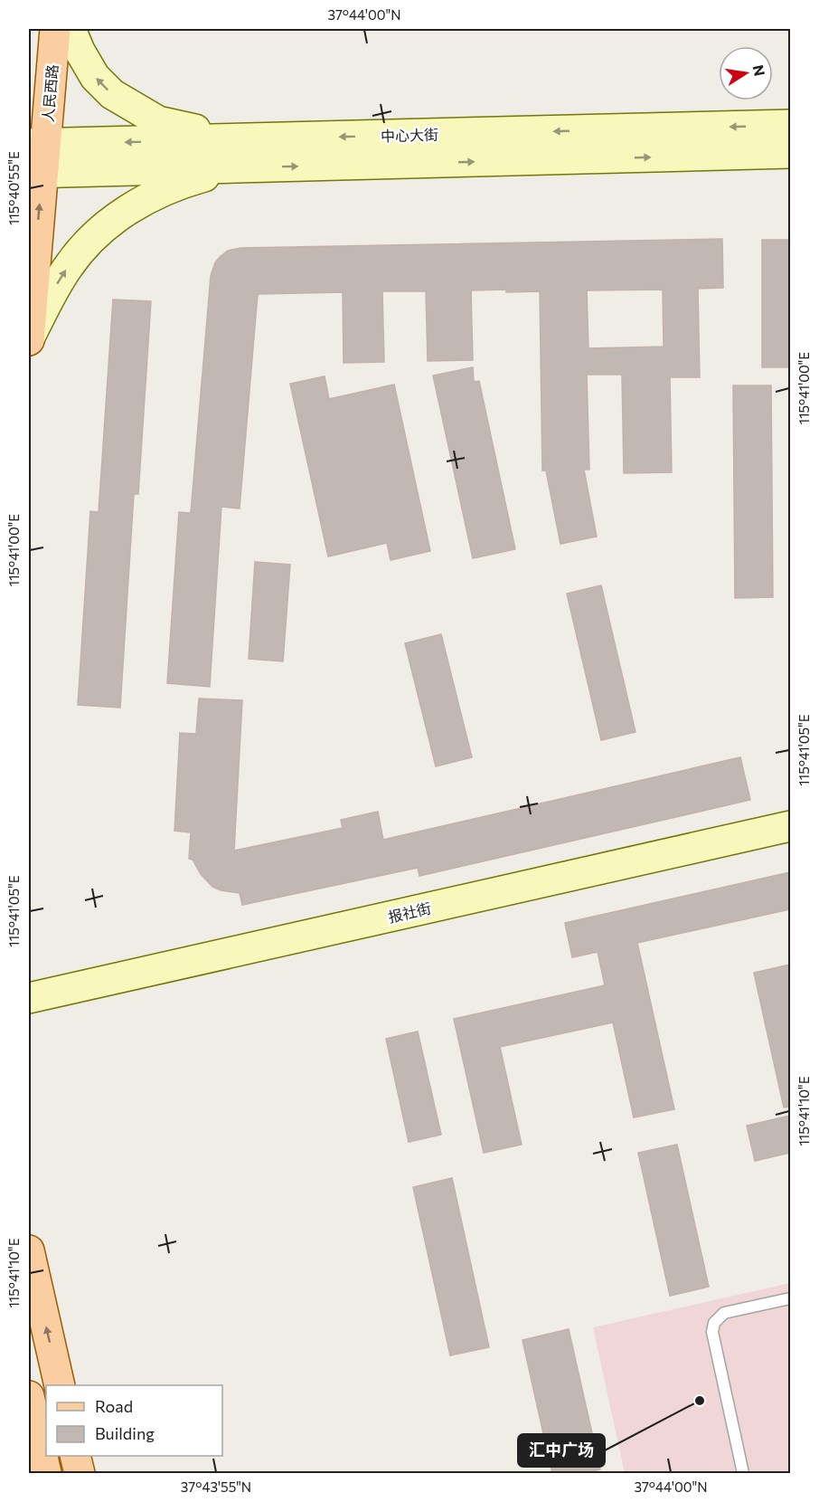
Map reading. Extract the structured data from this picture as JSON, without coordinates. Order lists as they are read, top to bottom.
{
  "streets": {
    "main road": ["人民西路", "中心大街", "报社街"]
  },
  "crossings": [
    ["人民西路", "中心大街"]
  ],
  "one_way": ["人民西路"],
  "places": ["汇中广场"],
  "legend": ["Road", "Building"],
  "north": "right",
  "coordinates": [
    "37°44'00\"N",
    "115°40'55\"E",
    "115°41'00\"E",
    "115°41'05\"E",
    "115°41'10\"E",
    "37°43'55\"N"
  ]
}
